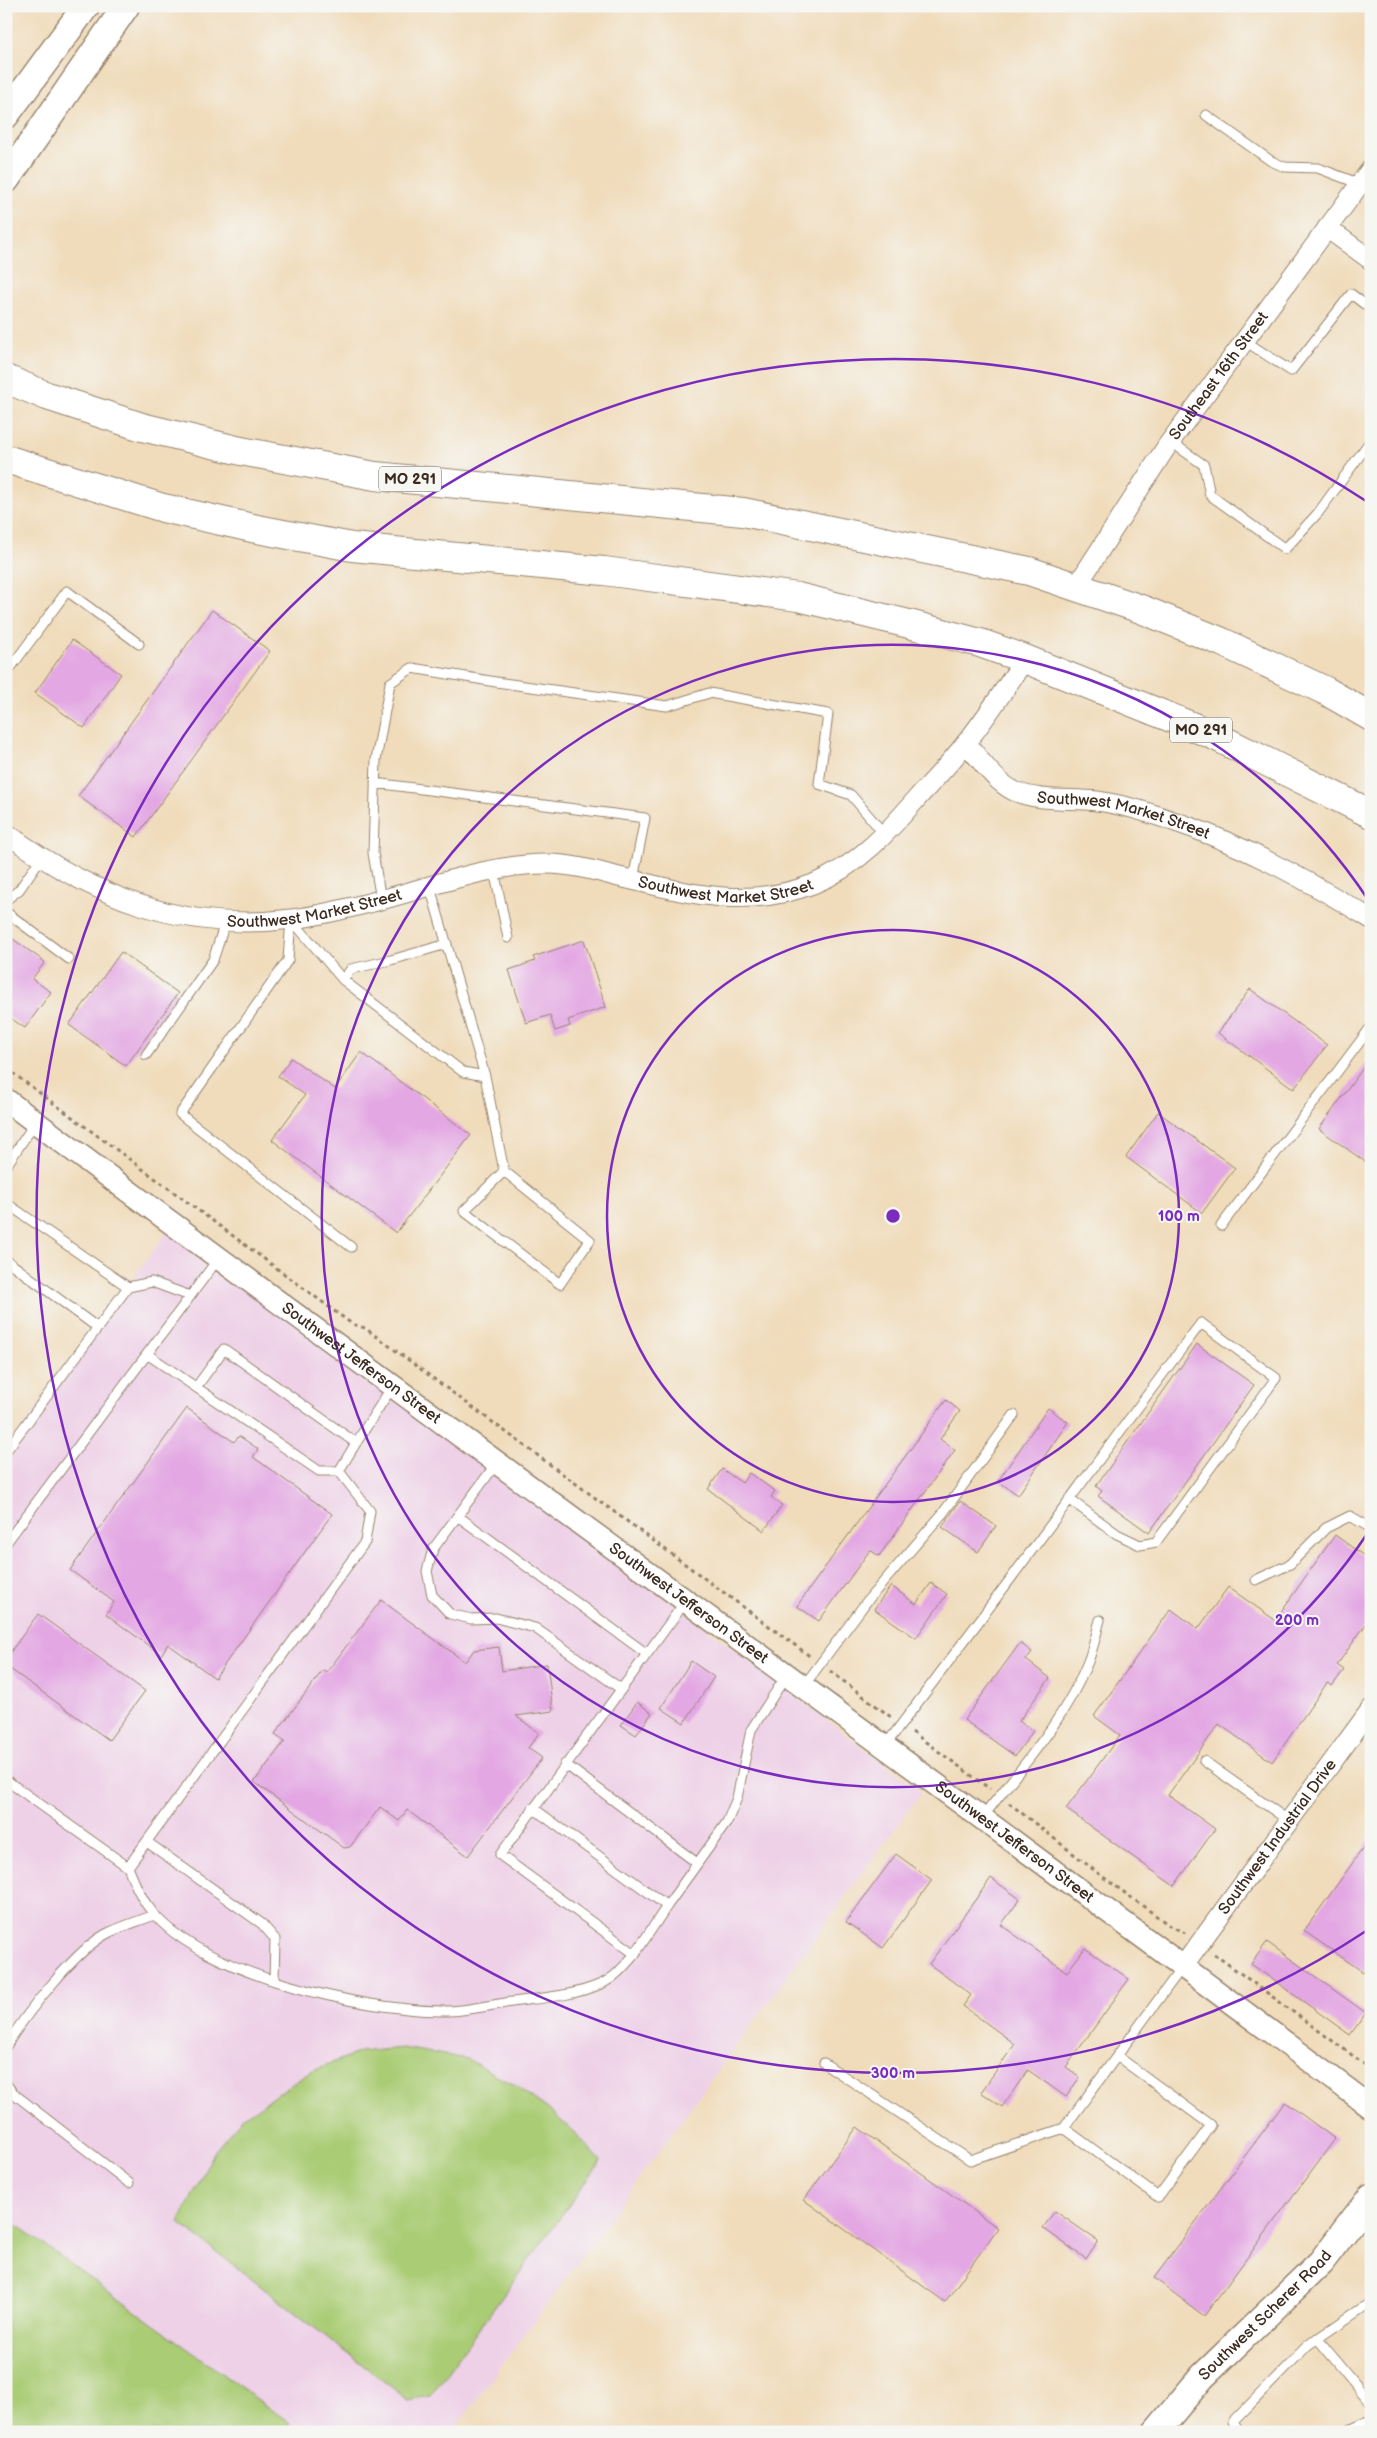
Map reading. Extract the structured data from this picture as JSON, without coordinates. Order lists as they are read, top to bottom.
{
  "streets": {
    "highway": ["MO 291"],
    "main road": ["Southwest Scherer Road"],
    "street": [
      "Southeast 16th Street",
      "Southwest Market Street",
      "Southwest Jefferson Street",
      "Southwest Industrial Drive"
    ]
  },
  "crossings": [
    ["Southeast 16th Street", "MO 291"],
    ["Southwest Jefferson Street", "Southwest Industrial Drive"]
  ],
  "rings": ["100 m", "200 m", "300 m"]
}
